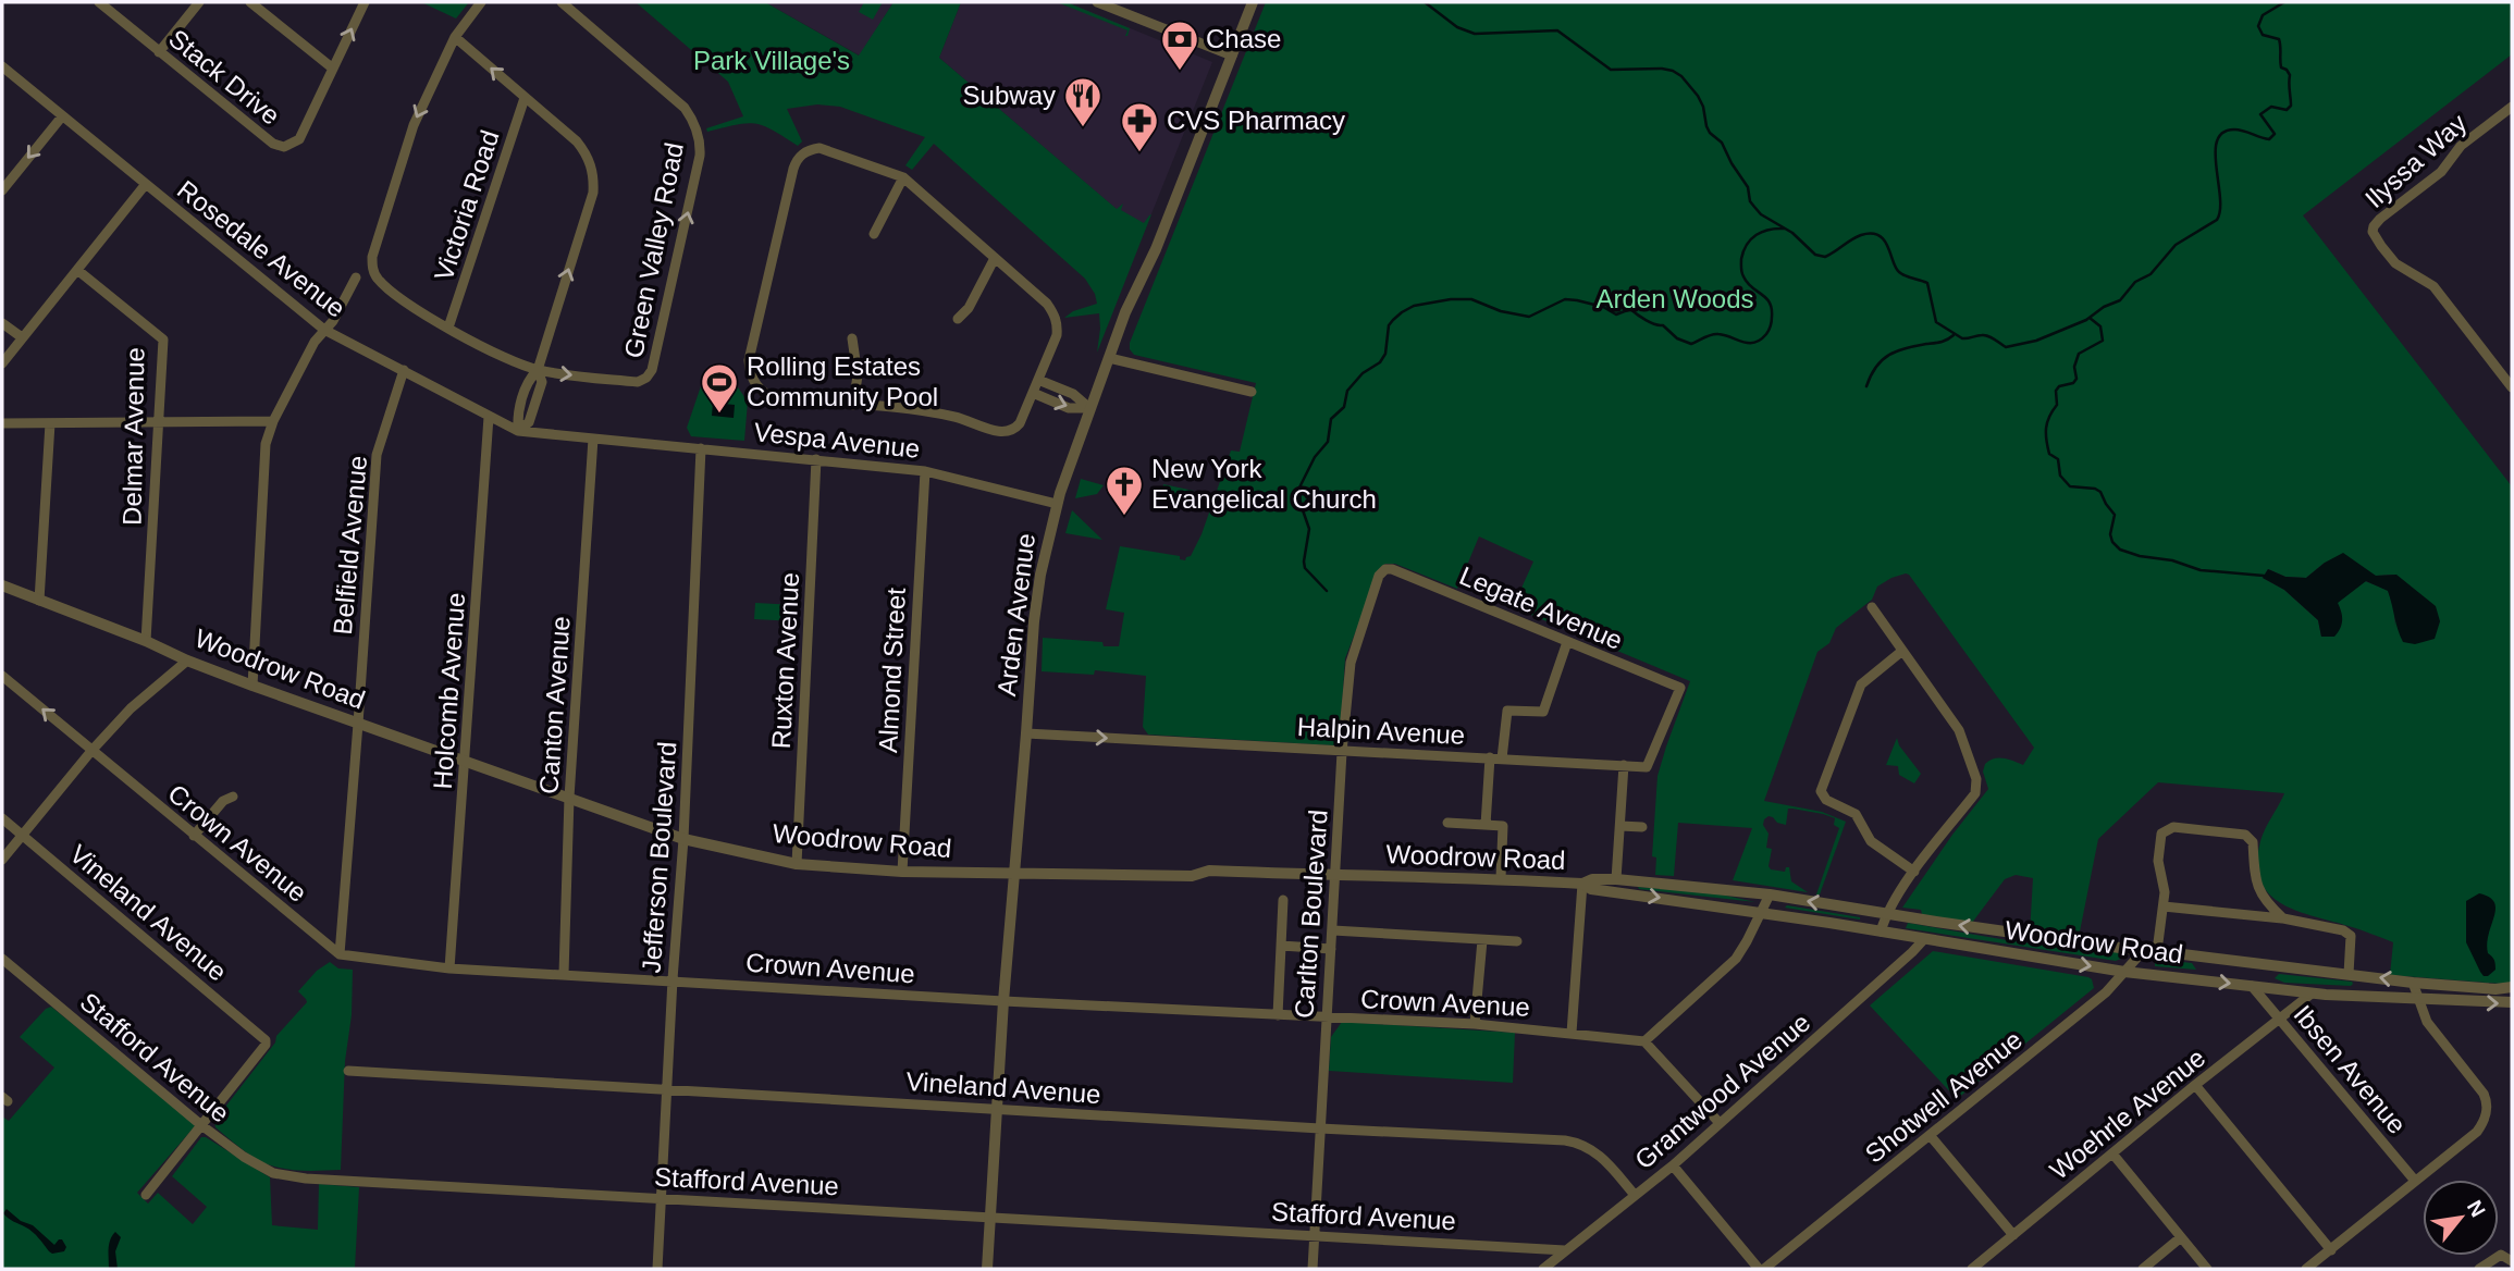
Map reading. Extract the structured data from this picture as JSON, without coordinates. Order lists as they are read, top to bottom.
{
  "streets": {
    "street": [
      "Stack Drive",
      "Ilyssa Way",
      "Victoria Road",
      "Rosedale Avenue",
      "Green Valley Road",
      "Delmar Avenue",
      "Vespa Avenue",
      "Belfield Avenue",
      "Legate Avenue",
      "Arden Avenue",
      "Ruxton Avenue",
      "Woodrow Road",
      "Almond Street",
      "Holcomb Avenue",
      "Canton Avenue",
      "Halpin Avenue",
      "Crown Avenue",
      "Jefferson Boulevard",
      "Vineland Avenue",
      "Carlton Boulevard",
      "Stafford Avenue",
      "Ibsen Avenue",
      "Grantwood Avenue",
      "Shotwell Avenue",
      "Woehrle Avenue"
    ]
  },
  "crossings": [
    ["Victoria Road", "Green Valley Road"],
    ["Rosedale Avenue", "Vespa Avenue"],
    ["Rosedale Avenue", "Belfield Avenue"],
    ["Rosedale Avenue", "Holcomb Avenue"],
    ["Delmar Avenue", "Woodrow Road"],
    ["Vespa Avenue", "Arden Avenue"],
    ["Vespa Avenue", "Ruxton Avenue"],
    ["Vespa Avenue", "Almond Street"],
    ["Vespa Avenue", "Canton Avenue"],
    ["Vespa Avenue", "Jefferson Boulevard"],
    ["Belfield Avenue", "Woodrow Road"],
    ["Belfield Avenue", "Crown Avenue"],
    ["Legate Avenue", "Halpin Avenue"],
    ["Legate Avenue", "Carlton Boulevard"],
    ["Arden Avenue", "Woodrow Road"],
    ["Arden Avenue", "Halpin Avenue"],
    ["Arden Avenue", "Crown Avenue"],
    ["Arden Avenue", "Vineland Avenue"],
    ["Arden Avenue", "Stafford Avenue"],
    ["Ruxton Avenue", "Woodrow Road"],
    ["Woodrow Road", "Almond Street"],
    ["Woodrow Road", "Holcomb Avenue"],
    ["Woodrow Road", "Canton Avenue"],
    ["Woodrow Road", "Jefferson Boulevard"],
    ["Woodrow Road", "Carlton Boulevard"],
    ["Woodrow Road", "Ibsen Avenue"],
    ["Woodrow Road", "Grantwood Avenue"],
    ["Woodrow Road", "Shotwell Avenue"],
    ["Woodrow Road", "Woehrle Avenue"],
    ["Holcomb Avenue", "Crown Avenue"],
    ["Canton Avenue", "Crown Avenue"],
    ["Halpin Avenue", "Carlton Boulevard"],
    ["Crown Avenue", "Jefferson Boulevard"],
    ["Crown Avenue", "Carlton Boulevard"],
    ["Jefferson Boulevard", "Vineland Avenue"],
    ["Jefferson Boulevard", "Stafford Avenue"],
    ["Vineland Avenue", "Carlton Boulevard"],
    ["Vineland Avenue", "Stafford Avenue"],
    ["Vineland Avenue", "Grantwood Avenue"],
    ["Carlton Boulevard", "Stafford Avenue"],
    ["Stafford Avenue", "Grantwood Avenue"],
    ["Ibsen Avenue", "Woehrle Avenue"]
  ],
  "one_way": ["Halpin Avenue"],
  "parks": ["Park Village's", "Arden Woods"],
  "places": {
    "bank": ["Chase"],
    "restaurant": ["Subway"],
    "pharmacy": ["CVS Pharmacy"],
    "sports": ["Rolling Estates Community Pool"],
    "church": ["New York Evangelical Church"]
  },
  "north": "top right"
}
